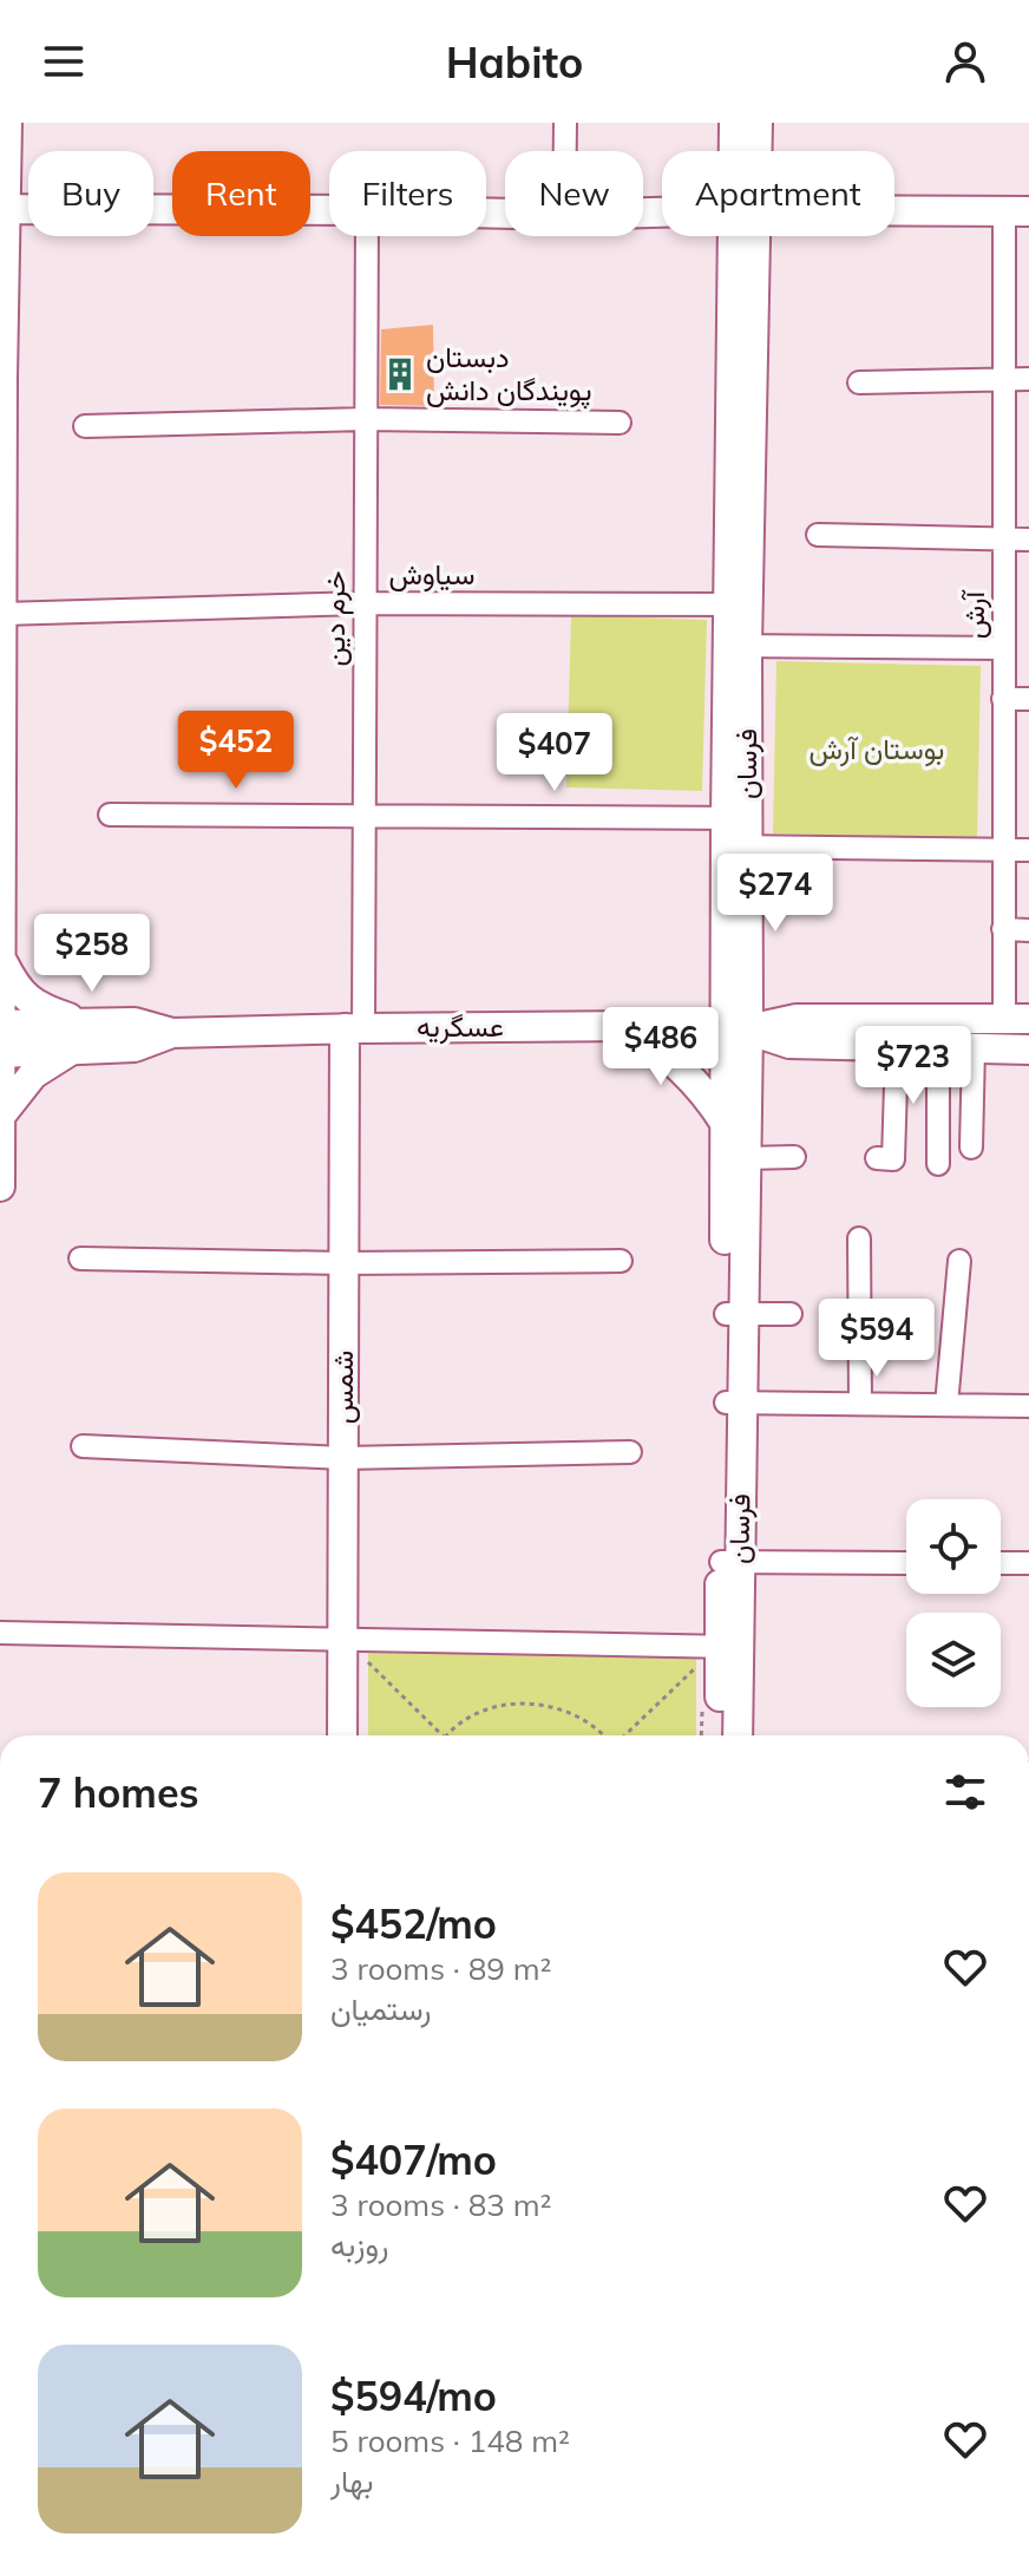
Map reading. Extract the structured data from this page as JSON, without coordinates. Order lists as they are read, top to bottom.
{
  "streets": {
    "street": [
      "سیاوش",
      "آرش",
      "خرم دین",
      "فرسان",
      "عسگریه",
      "شمس"
    ]
  },
  "crossings": [
    ["سیاوش", "خرم دین"],
    ["سیاوش", "فرسان"],
    ["آرش", "عسگریه"],
    ["خرم دین", "عسگریه"],
    ["خرم دین", "شمس"],
    ["فرسان", "عسگریه"],
    ["عسگریه", "شمس"]
  ],
  "parks": ["بوستان آرش"],
  "places": {
    "building": ["دبستان پویندگان دانش"]
  },
  "page": {
    "header": "Habito",
    "chip": [
      "Buy",
      "Rent",
      "Filters",
      "New",
      "Apartment"
    ],
    "price": [
      "$452",
      "$407",
      "$274",
      "$258",
      "$486",
      "$723",
      "$594"
    ],
    "heading": "7 homes",
    "list": [
      {
        "name": "$452/mo",
        "note": "3 rooms · 89 m² · رستمیان"
      },
      {
        "name": "$407/mo",
        "note": "3 rooms · 83 m² · روزبه"
      },
      {
        "name": "$594/mo",
        "note": "5 rooms · 148 m² · بهار"
      }
    ]
  }
}
